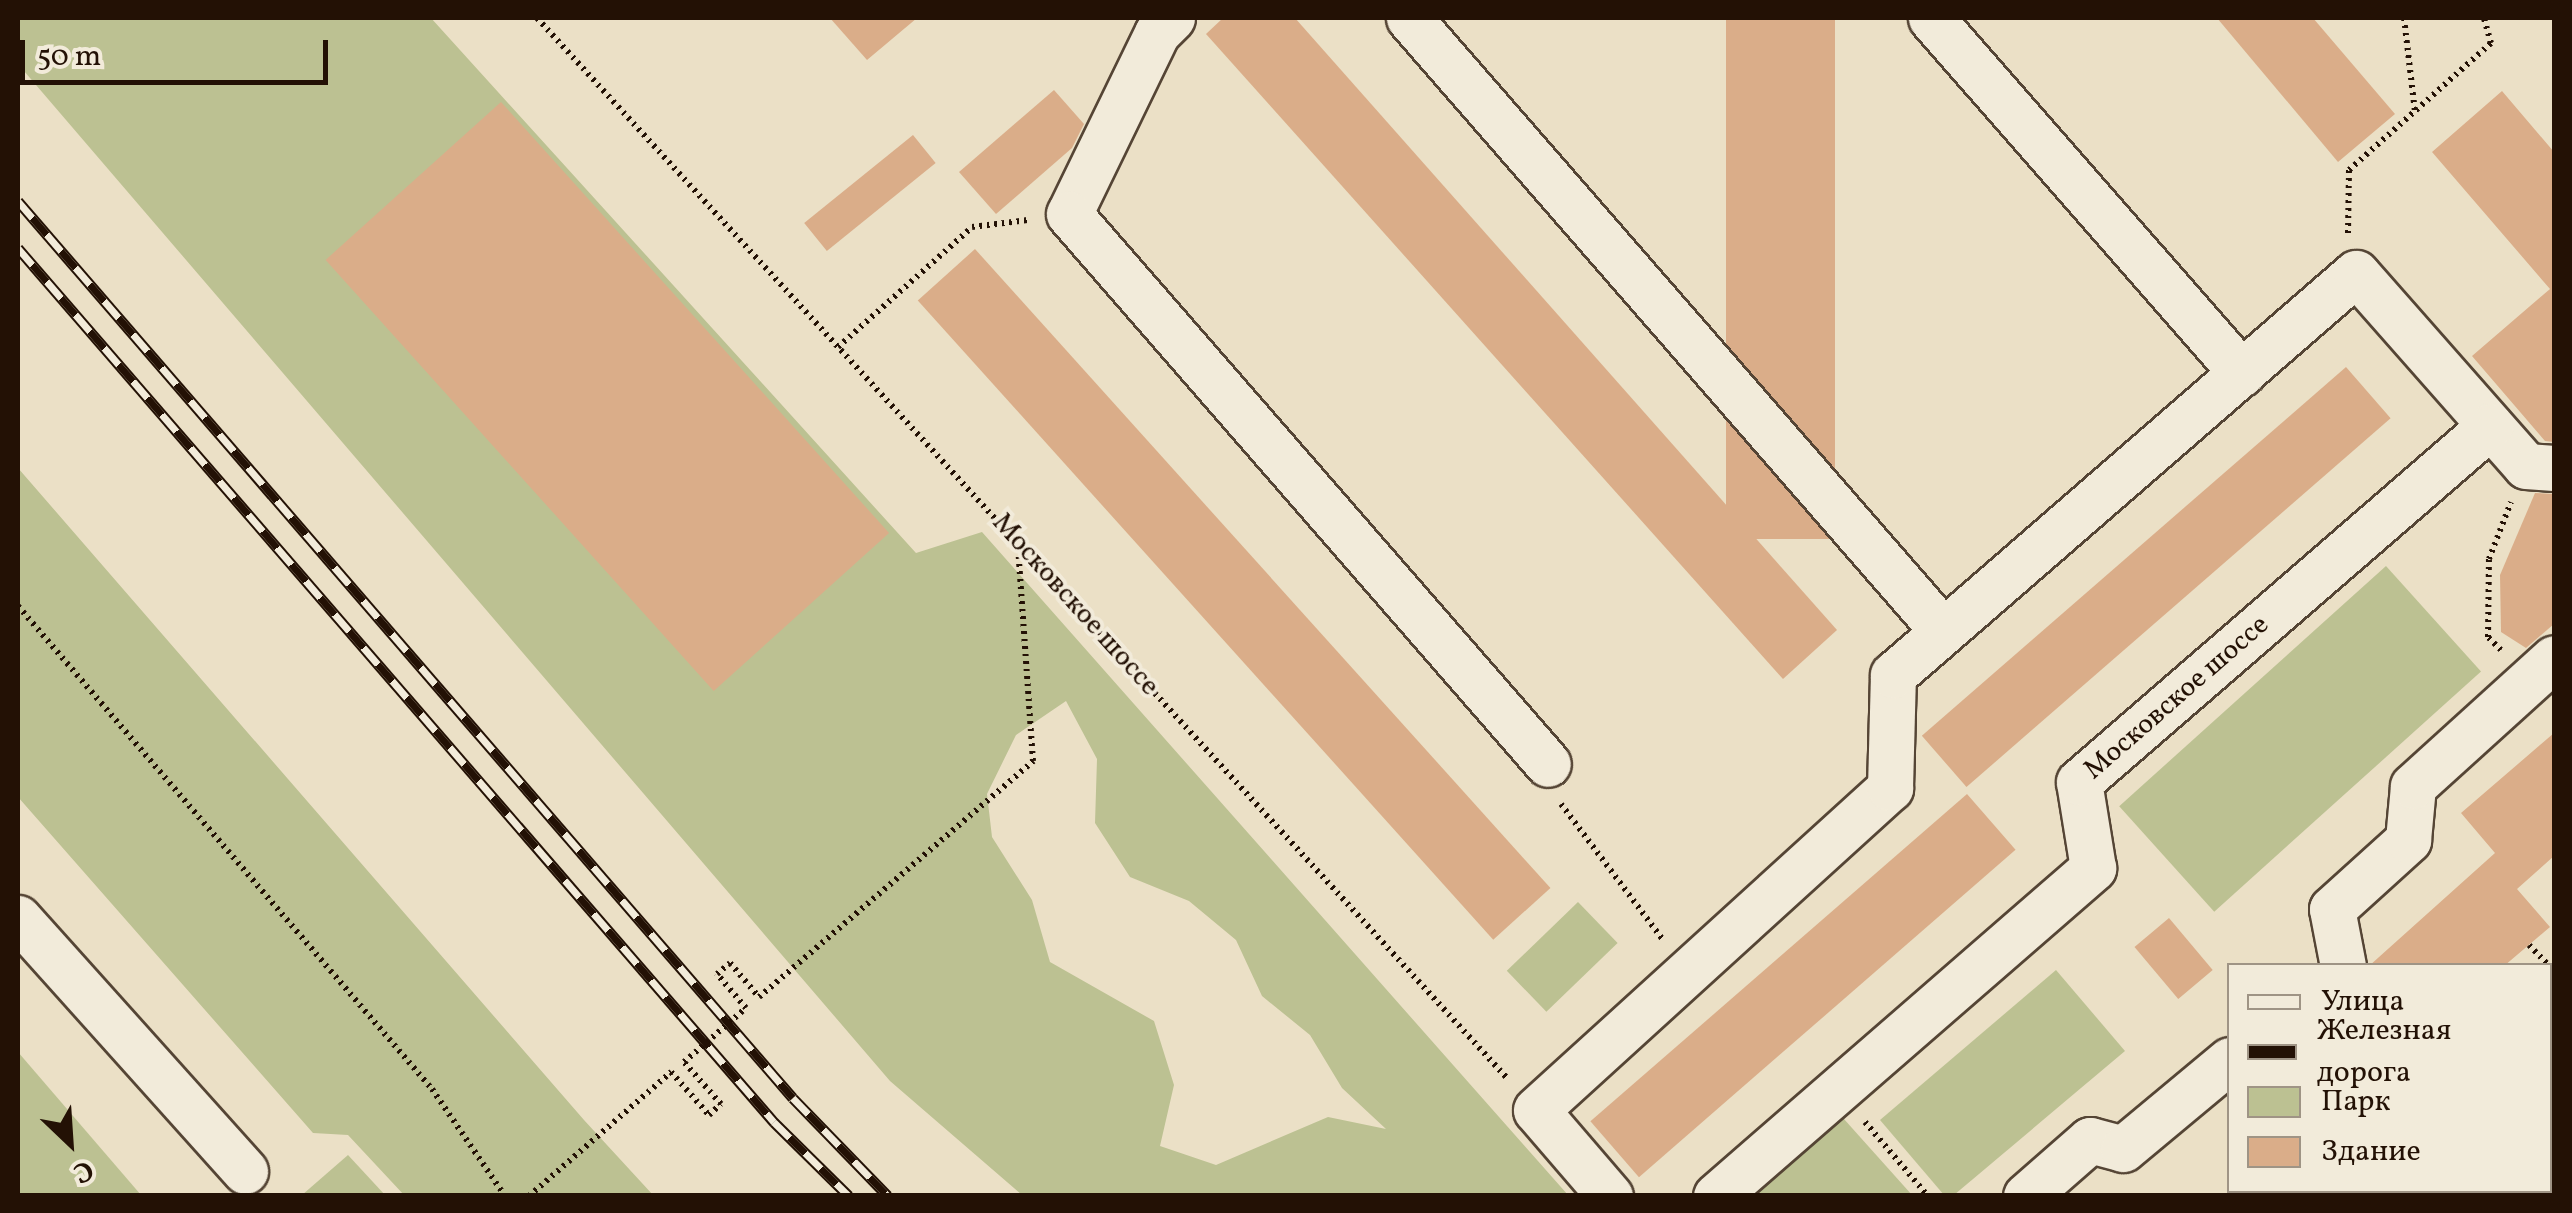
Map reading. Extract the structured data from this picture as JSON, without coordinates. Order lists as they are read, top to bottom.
{
  "streets": {
    "lane": ["Московское шоссе"]
  },
  "legend": [
    "Улица",
    "Железная дорога",
    "Парк",
    "Здание"
  ],
  "scale_bar": "50 m",
  "north": "bottom right"
}
